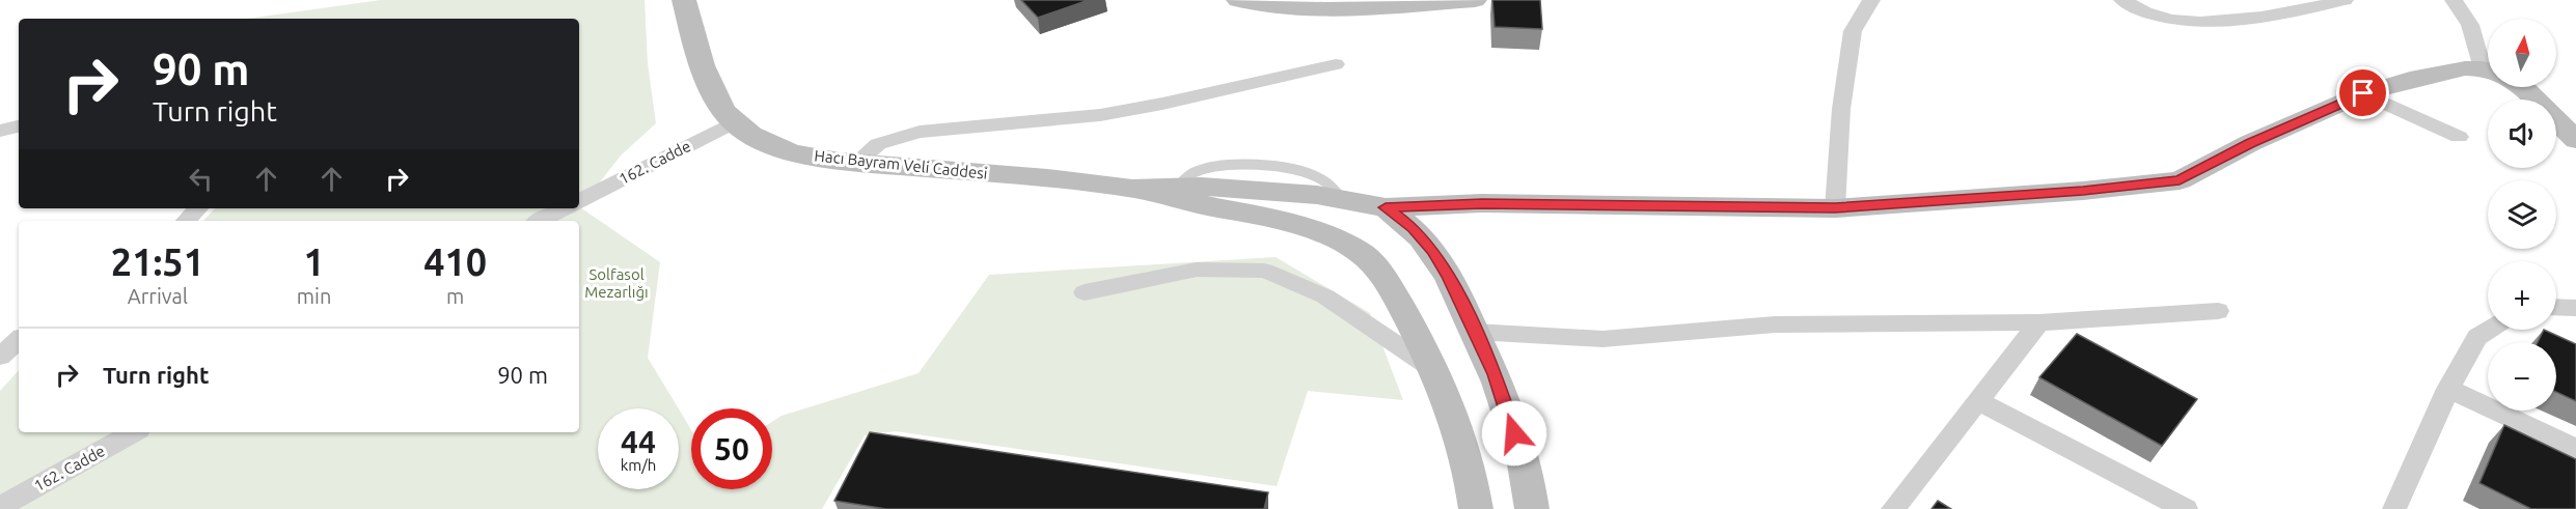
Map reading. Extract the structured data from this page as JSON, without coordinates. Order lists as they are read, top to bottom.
{
  "streets": {
    "main road": ["Hacı Bayram Veli Caddesi"],
    "street": ["162. Cadde"]
  },
  "crossings": [
    ["162. Cadde", "Hacı Bayram Veli Caddesi"]
  ],
  "parks": ["Solfasol Mezarlığı"],
  "north": "top",
  "page": {
    "map_buttons": ["+", "−"],
    "turn": ["90 m", "Turn right"],
    "eta": [
      "21:51",
      "Arrival",
      "1",
      "min",
      "410",
      "m"
    ],
    "list": [
      {
        "name": "Turn right",
        "value": "90 m"
      }
    ],
    "speed": "44 km/h",
    "limit": "50"
  }
}
